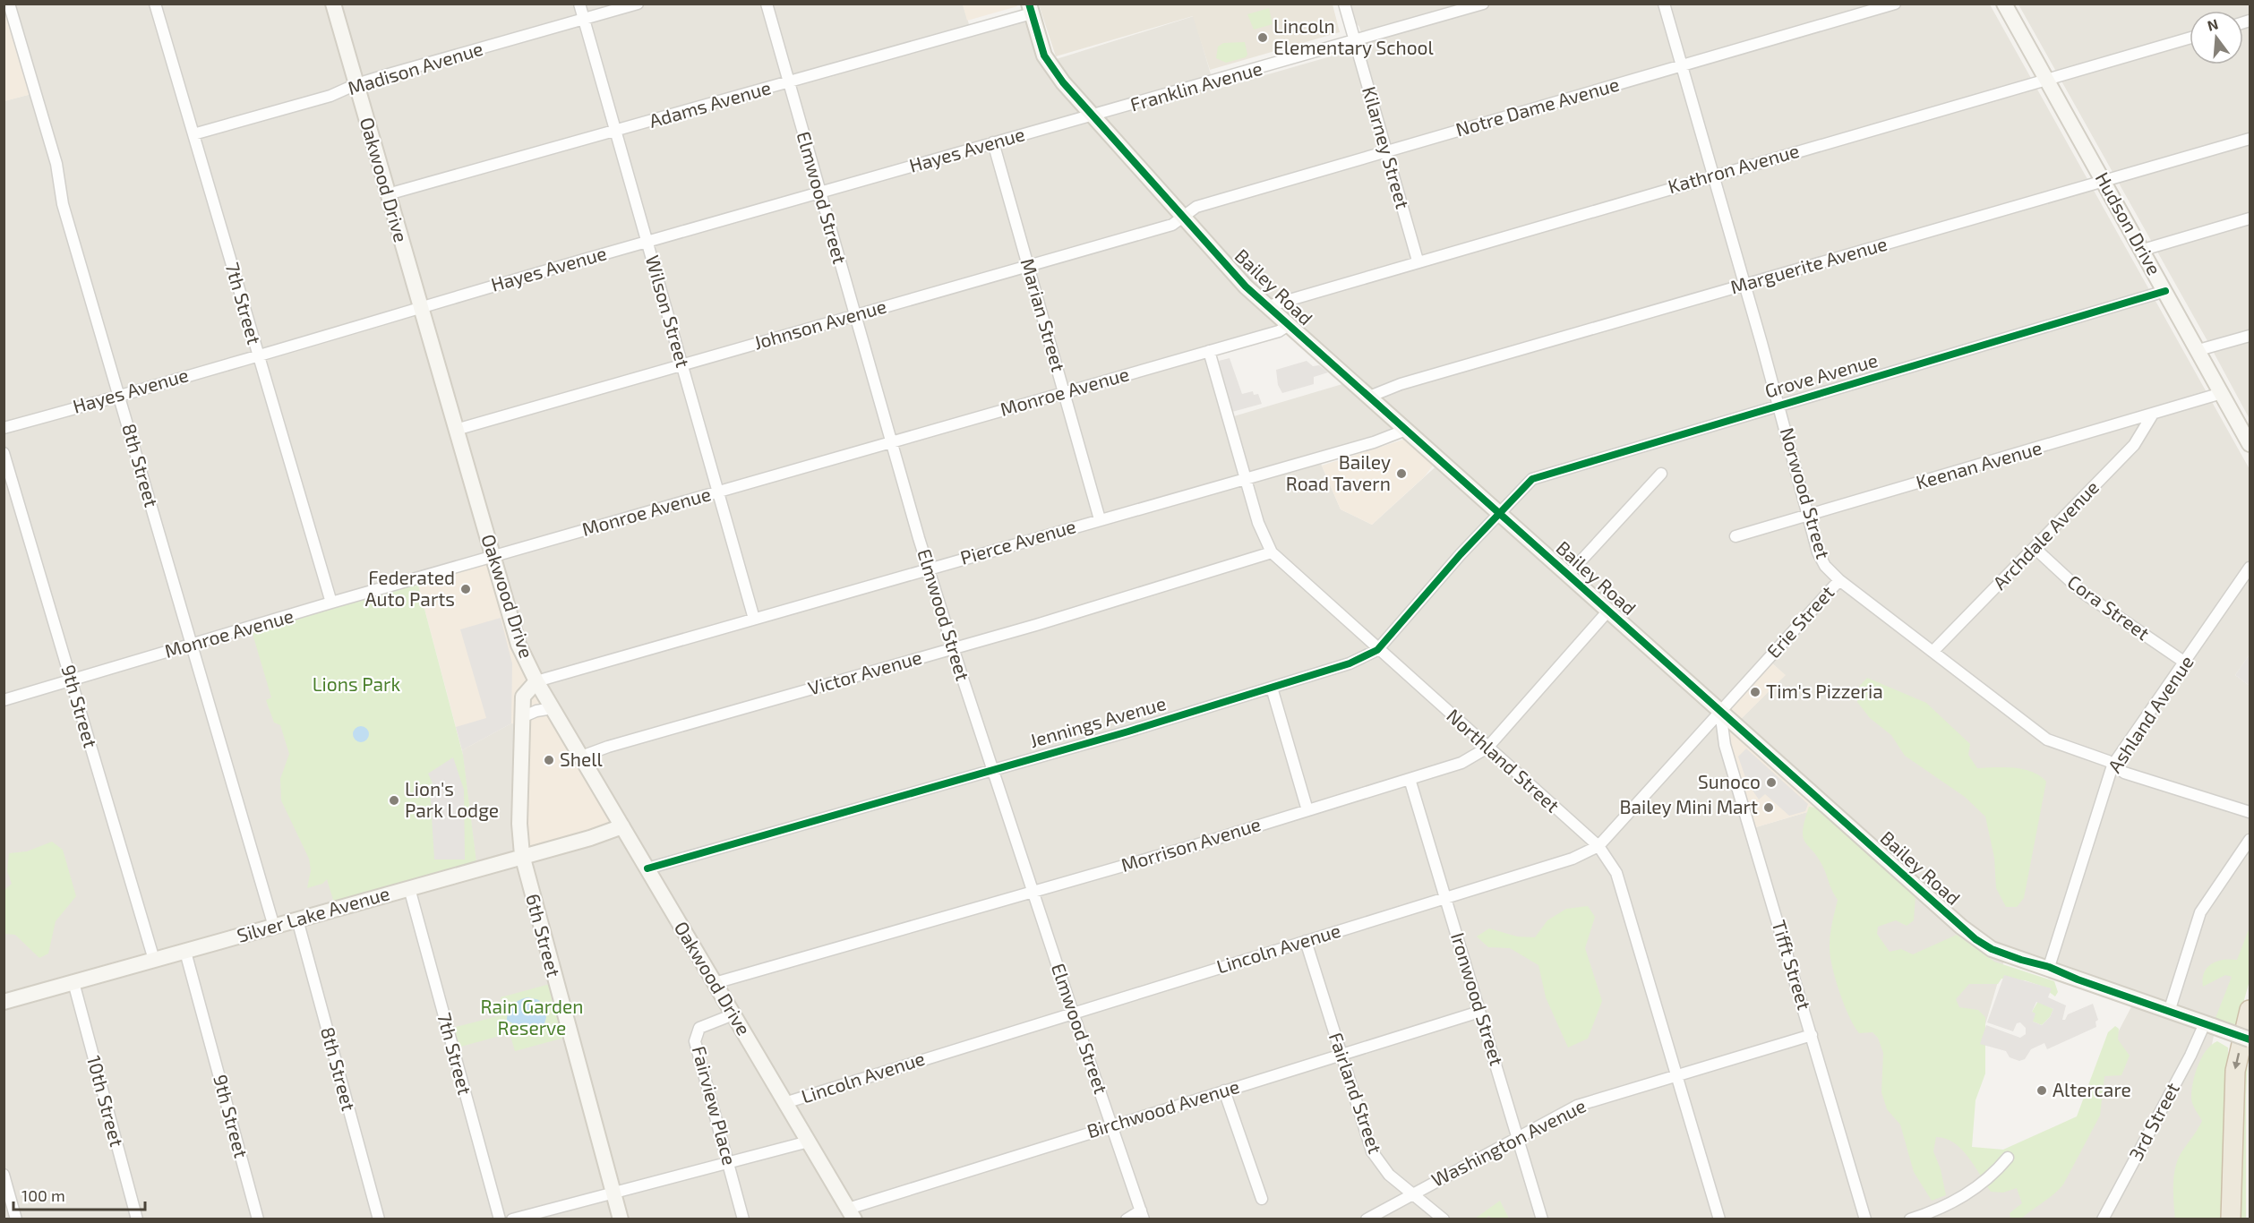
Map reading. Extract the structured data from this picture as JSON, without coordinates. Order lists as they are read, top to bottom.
{
  "streets": {
    "street": [
      "Madison Avenue",
      "Franklin Avenue",
      "Adams Avenue",
      "Notre Dame Avenue",
      "Kilarney Street",
      "Hayes Avenue",
      "Kathron Avenue",
      "Oakwood Drive",
      "Elmwood Street",
      "Hudson Drive",
      "Marguerite Avenue",
      "Bailey Road",
      "7th Street",
      "Wilson Street",
      "Marian Street",
      "Johnson Avenue",
      "Grove Avenue",
      "Monroe Avenue",
      "8th Street",
      "Keenan Avenue",
      "Norwood Street",
      "Archdale Avenue",
      "Pierce Avenue",
      "Cora Street",
      "Erie Street",
      "Victor Avenue",
      "9th Street",
      "Ashland Avenue",
      "Jennings Avenue",
      "Northland Street",
      "Morrison Avenue",
      "Silver Lake Avenue",
      "6th Street",
      "Lincoln Avenue",
      "Tifft Street",
      "Ironwood Street",
      "Fairland Street",
      "10th Street",
      "Fairview Place",
      "Birchwood Avenue",
      "3rd Street",
      "Washington Avenue"
    ]
  },
  "crossings": [
    ["Madison Avenue", "Oakwood Drive"],
    ["Madison Avenue", "7th Street"],
    ["Madison Avenue", "Wilson Street"],
    ["Franklin Avenue", "Kilarney Street"],
    ["Franklin Avenue", "Hayes Avenue"],
    ["Franklin Avenue", "Bailey Road"],
    ["Adams Avenue", "Oakwood Drive"],
    ["Adams Avenue", "Elmwood Street"],
    ["Adams Avenue", "Bailey Road"],
    ["Adams Avenue", "Wilson Street"],
    ["Notre Dame Avenue", "Kilarney Street"],
    ["Notre Dame Avenue", "Bailey Road"],
    ["Notre Dame Avenue", "Johnson Avenue"],
    ["Notre Dame Avenue", "Norwood Street"],
    ["Kilarney Street", "Kathron Avenue"],
    ["Hayes Avenue", "Oakwood Drive"],
    ["Hayes Avenue", "Elmwood Street"],
    ["Hayes Avenue", "Bailey Road"],
    ["Hayes Avenue", "7th Street"],
    ["Hayes Avenue", "Wilson Street"],
    ["Hayes Avenue", "Marian Street"],
    ["Hayes Avenue", "8th Street"],
    ["Kathron Avenue", "Hudson Drive"],
    ["Kathron Avenue", "Bailey Road"],
    ["Kathron Avenue", "Norwood Street"],
    ["Oakwood Drive", "Johnson Avenue"],
    ["Oakwood Drive", "Monroe Avenue"],
    ["Oakwood Drive", "Pierce Avenue"],
    ["Oakwood Drive", "Victor Avenue"],
    ["Oakwood Drive", "Jennings Avenue"],
    ["Oakwood Drive", "Morrison Avenue"],
    ["Oakwood Drive", "Silver Lake Avenue"],
    ["Oakwood Drive", "6th Street"],
    ["Oakwood Drive", "Lincoln Avenue"],
    ["Oakwood Drive", "Fairview Place"],
    ["Oakwood Drive", "Birchwood Avenue"],
    ["Elmwood Street", "Johnson Avenue"],
    ["Elmwood Street", "Monroe Avenue"],
    ["Elmwood Street", "Pierce Avenue"],
    ["Elmwood Street", "Victor Avenue"],
    ["Elmwood Street", "Jennings Avenue"],
    ["Elmwood Street", "Morrison Avenue"],
    ["Elmwood Street", "Lincoln Avenue"],
    ["Elmwood Street", "Birchwood Avenue"],
    ["Hudson Drive", "Marguerite Avenue"],
    ["Hudson Drive", "Grove Avenue"],
    ["Hudson Drive", "Keenan Avenue"],
    ["Marguerite Avenue", "Bailey Road"],
    ["Marguerite Avenue", "Norwood Street"],
    ["Bailey Road", "Johnson Avenue"],
    ["Bailey Road", "Grove Avenue"],
    ["Bailey Road", "Monroe Avenue"],
    ["Bailey Road", "Pierce Avenue"],
    ["Bailey Road", "Erie Street"],
    ["Bailey Road", "Ashland Avenue"],
    ["Bailey Road", "Jennings Avenue"],
    ["Bailey Road", "Morrison Avenue"],
    ["Bailey Road", "Lincoln Avenue"],
    ["Bailey Road", "Tifft Street"],
    ["Bailey Road", "3rd Street"],
    ["7th Street", "Monroe Avenue"],
    ["7th Street", "Silver Lake Avenue"],
    ["Wilson Street", "Johnson Avenue"],
    ["Wilson Street", "Monroe Avenue"],
    ["Wilson Street", "Pierce Avenue"],
    ["Marian Street", "Johnson Avenue"],
    ["Marian Street", "Monroe Avenue"],
    ["Marian Street", "Pierce Avenue"],
    ["Grove Avenue", "Norwood Street"],
    ["Grove Avenue", "Jennings Avenue"],
    ["Monroe Avenue", "8th Street"],
    ["Monroe Avenue", "9th Street"],
    ["Monroe Avenue", "Northland Street"],
    ["8th Street", "Silver Lake Avenue"],
    ["Keenan Avenue", "Norwood Street"],
    ["Keenan Avenue", "Archdale Avenue"],
    ["Norwood Street", "Archdale Avenue"],
    ["Norwood Street", "Erie Street"],
    ["Norwood Street", "Ashland Avenue"],
    ["Archdale Avenue", "Cora Street"],
    ["Pierce Avenue", "Northland Street"],
    ["Pierce Avenue", "6th Street"],
    ["Cora Street", "Ashland Avenue"],
    ["Erie Street", "Lincoln Avenue"],
    ["Erie Street", "Tifft Street"],
    ["Victor Avenue", "Northland Street"],
    ["9th Street", "Silver Lake Avenue"],
    ["Jennings Avenue", "Northland Street"],
    ["Northland Street", "Morrison Avenue"],
    ["Northland Street", "Lincoln Avenue"],
    ["Northland Street", "Washington Avenue"],
    ["Morrison Avenue", "Ironwood Street"],
    ["Silver Lake Avenue", "6th Street"],
    ["Silver Lake Avenue", "10th Street"],
    ["Lincoln Avenue", "Tifft Street"],
    ["Lincoln Avenue", "Ironwood Street"],
    ["Lincoln Avenue", "Fairland Street"],
    ["Tifft Street", "Washington Avenue"],
    ["Ironwood Street", "Birchwood Avenue"],
    ["Ironwood Street", "Washington Avenue"],
    ["Fairland Street", "Birchwood Avenue"],
    ["Fairland Street", "Washington Avenue"]
  ],
  "parks": ["Lions Park", "Rain Garden Reserve"],
  "places": [
    "Lincoln Elementary School",
    "Bailey Road Tavern",
    "Federated Auto Parts",
    "Tim's Pizzeria",
    "Shell",
    "Sunoco",
    "Lion's Park Lodge",
    "Bailey Mini Mart",
    "Altercare"
  ],
  "scale_bar": "100 m",
  "north": "top"
}
